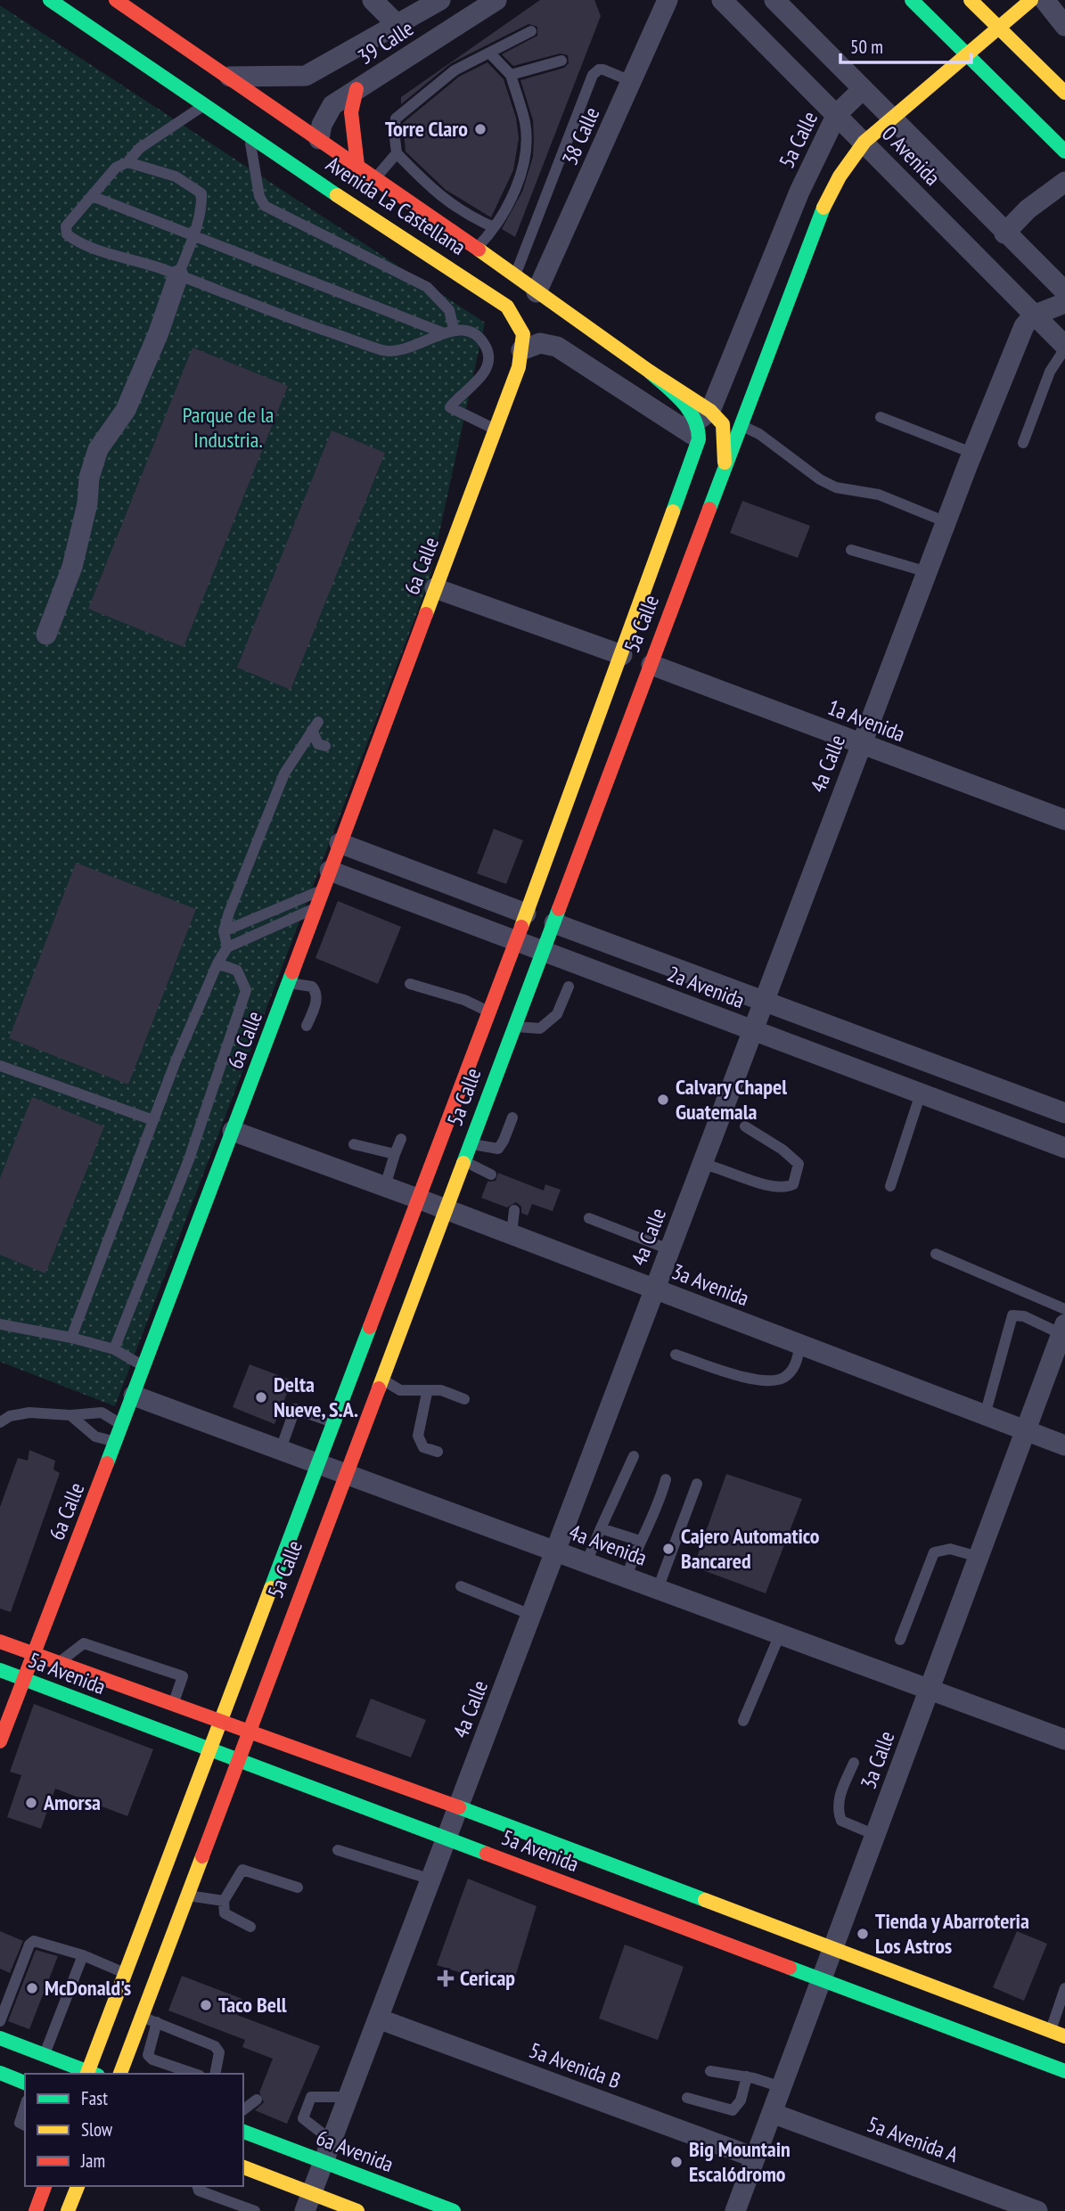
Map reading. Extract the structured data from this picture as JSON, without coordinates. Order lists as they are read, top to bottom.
{
  "streets": {
    "main road": [
      "5a Calle",
      "Avenida La Castellana",
      "6a Calle",
      "5a Avenida",
      "6a Avenida"
    ],
    "street": [
      "39 Calle",
      "38 Calle",
      "0 Avenida",
      "1a Avenida",
      "4a Calle",
      "2a Avenida",
      "3a Avenida",
      "4a Avenida",
      "3a Calle",
      "5a Avenida B",
      "5a Avenida A"
    ]
  },
  "crossings": [
    ["39 Calle", "Avenida La Castellana"],
    ["38 Calle", "Avenida La Castellana"],
    ["5a Calle", "0 Avenida"],
    ["5a Calle", "Avenida La Castellana"],
    ["5a Calle", "1a Avenida"],
    ["5a Calle", "2a Avenida"],
    ["5a Calle", "3a Avenida"],
    ["5a Calle", "4a Avenida"],
    ["5a Calle", "5a Avenida"],
    ["0 Avenida", "4a Calle"],
    ["Avenida La Castellana", "6a Calle"],
    ["6a Calle", "2a Avenida"],
    ["6a Calle", "3a Avenida"],
    ["6a Calle", "4a Avenida"],
    ["6a Calle", "5a Avenida"],
    ["1a Avenida", "4a Calle"],
    ["4a Calle", "2a Avenida"],
    ["4a Calle", "3a Avenida"],
    ["4a Calle", "4a Avenida"],
    ["4a Calle", "5a Avenida"],
    ["4a Calle", "5a Avenida B"],
    ["4a Calle", "6a Avenida"],
    ["3a Avenida", "3a Calle"],
    ["4a Avenida", "3a Calle"],
    ["5a Avenida", "3a Calle"],
    ["3a Calle", "5a Avenida B"],
    ["3a Calle", "5a Avenida A"]
  ],
  "parks": ["Parque de la Industria."],
  "places": {
    "other": [
      "Torre Claro",
      "Calvary Chapel Guatemala",
      "Delta Nueve, S.A.",
      "Cajero Automatico Bancared",
      "Amorsa",
      "Tienda y Abarroteria Los Astros",
      "McDonald's",
      "Taco Bell",
      "Big Mountain Escalódromo"
    ],
    "health": ["Cericap"]
  },
  "legend": ["Fast", "Slow", "Jam"],
  "scale_bar": "50 m"
}
